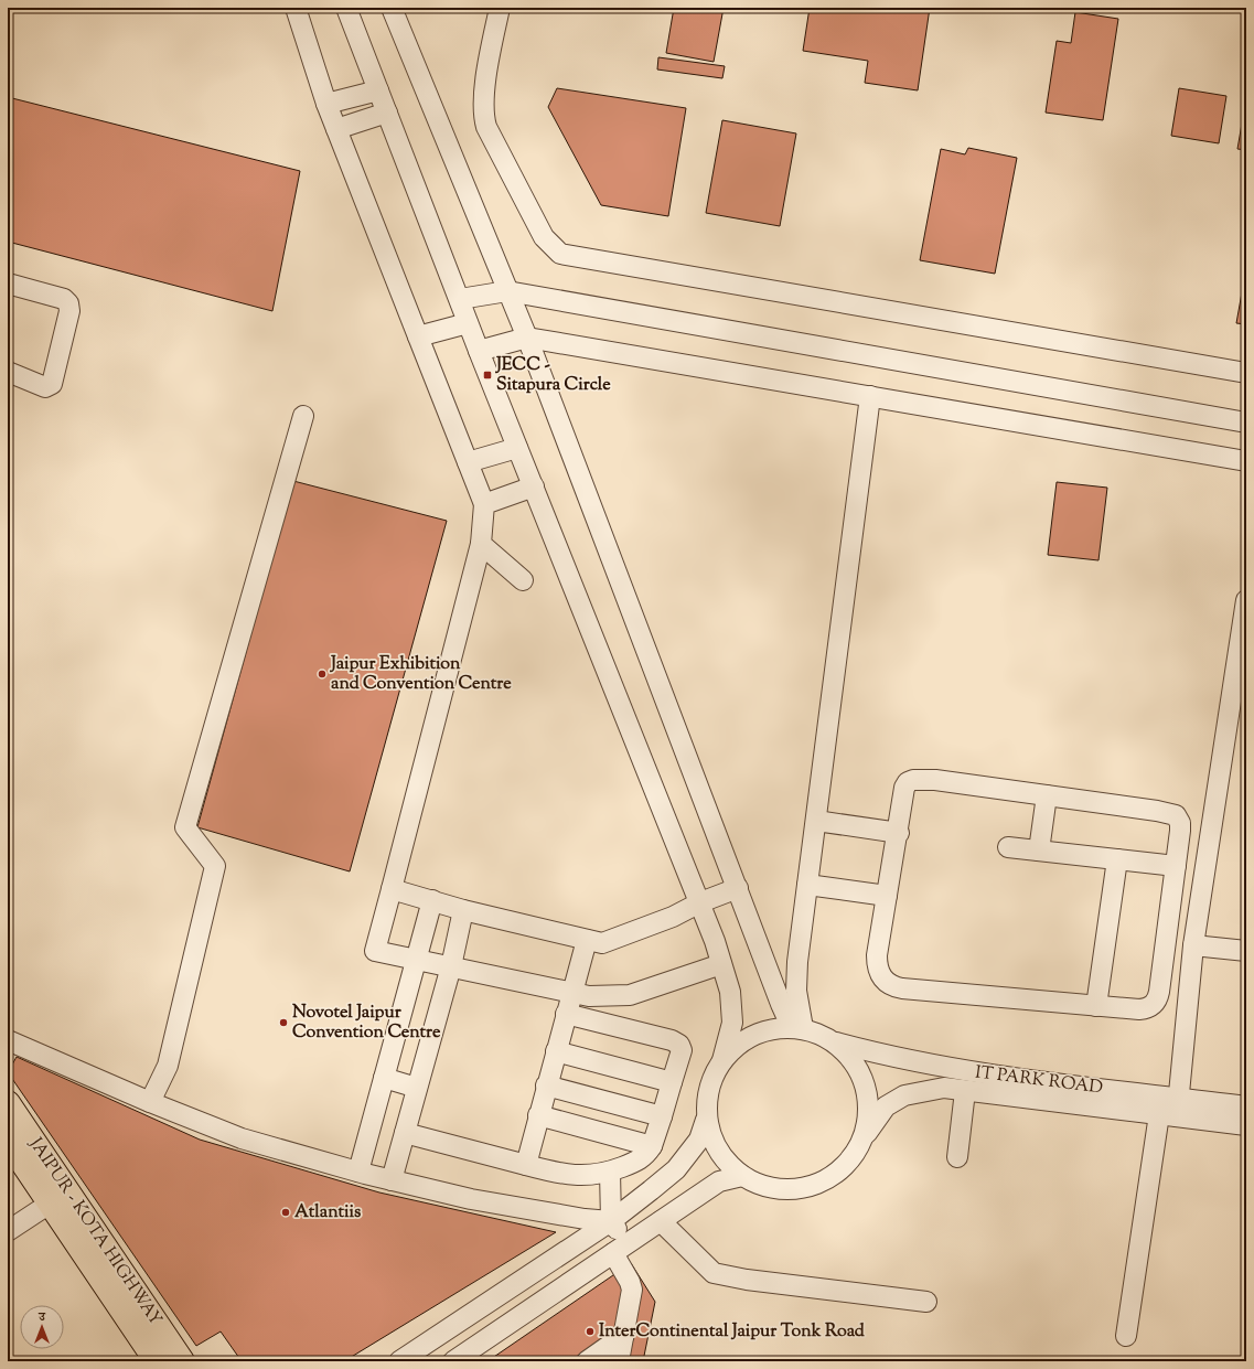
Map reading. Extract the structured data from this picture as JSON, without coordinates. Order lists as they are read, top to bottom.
{
  "streets": {
    "highway": ["JAIPUR - KOTA HIGHWAY"],
    "street": ["IT PARK ROAD"]
  },
  "places": {
    "transit": ["JECC - Sitapura Circle"],
    "other": [
      "Jaipur Exhibition and Convention Centre",
      "Novotel Jaipur Convention Centre",
      "Atlantiis",
      "InterContinental Jaipur Tonk Road"
    ]
  },
  "north": "top"
}
